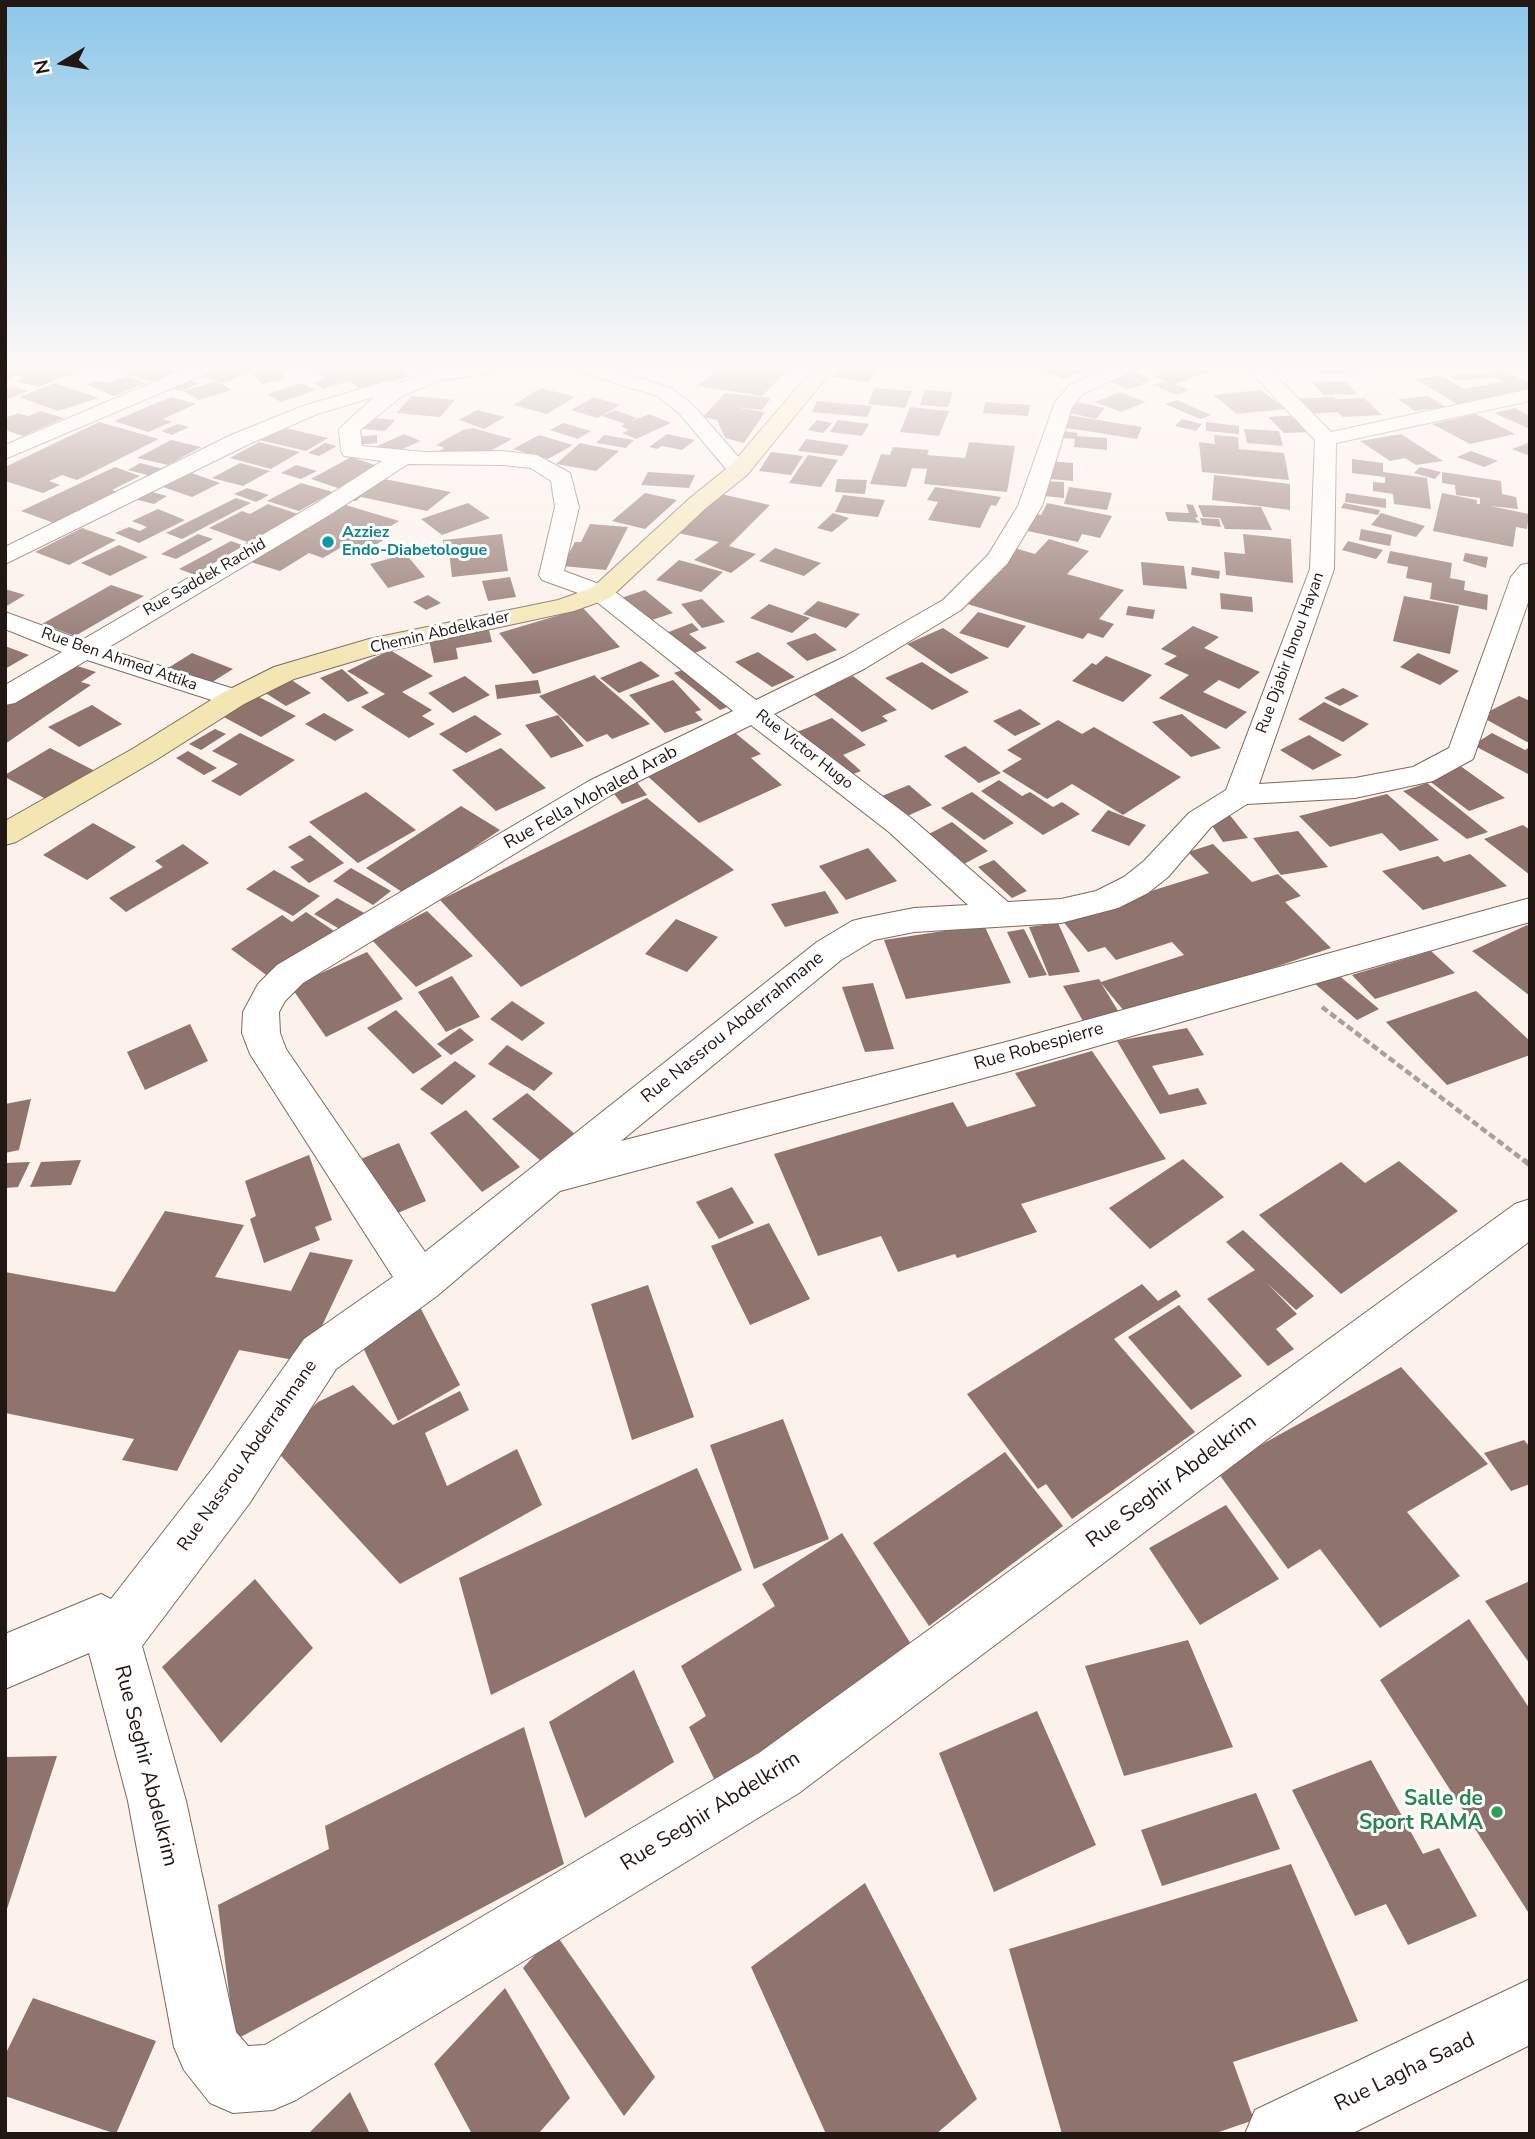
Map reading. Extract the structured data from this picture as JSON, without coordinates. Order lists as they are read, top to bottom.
{
  "streets": {
    "street": [
      "Rue Saddek Rachid",
      "Chemin Abdelkader",
      "Rue Djabir Ibnou Hayan",
      "Rue Ben Ahmed Attika",
      "Rue Victor Hugo",
      "Rue Fella Mohaled Arab",
      "Rue Nassrou Abderrahmane",
      "Rue Robespierre",
      "Rue Seghir Abdelkrim",
      "Rue Lagha Saad"
    ]
  },
  "crossings": [
    ["Rue Saddek Rachid", "Rue Ben Ahmed Attika"],
    ["Chemin Abdelkader", "Rue Ben Ahmed Attika"],
    ["Chemin Abdelkader", "Rue Victor Hugo"],
    ["Rue Djabir Ibnou Hayan", "Rue Nassrou Abderrahmane"],
    ["Rue Victor Hugo", "Rue Fella Mohaled Arab"],
    ["Rue Victor Hugo", "Rue Nassrou Abderrahmane"],
    ["Rue Fella Mohaled Arab", "Rue Nassrou Abderrahmane"],
    ["Rue Nassrou Abderrahmane", "Rue Robespierre"],
    ["Rue Nassrou Abderrahmane", "Rue Seghir Abdelkrim"]
  ],
  "places": ["Azziez Endo-Diabetologue", "Salle de Sport RAMA"],
  "north": "left"
}
